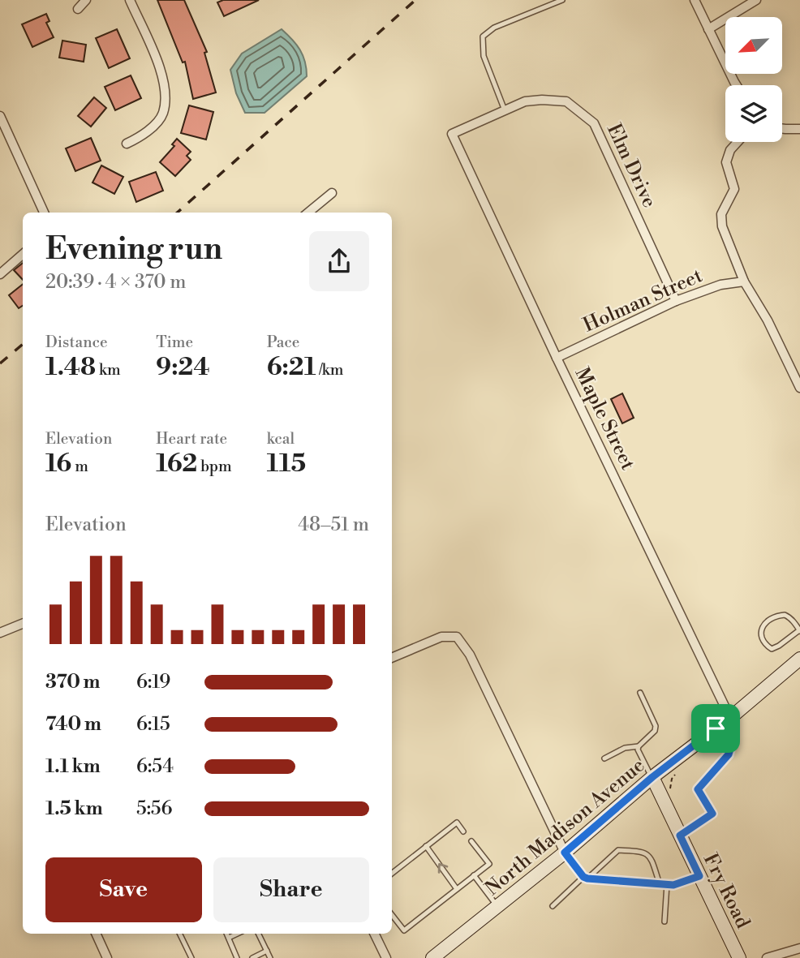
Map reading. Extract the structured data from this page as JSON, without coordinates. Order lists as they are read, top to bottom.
{
  "streets": {
    "main road": ["North Madison Avenue", "Fry Road"],
    "street": ["Elm Drive", "Holman Street", "Maple Street"]
  },
  "crossings": [
    ["Elm Drive", "Holman Street"],
    ["Elm Drive", "Maple Street"],
    ["Holman Street", "Maple Street"],
    ["Maple Street", "North Madison Avenue"],
    ["North Madison Avenue", "Fry Road"]
  ],
  "north": "bottom left",
  "page": {
    "heading": ["Evening run", "20:39 · 4 × 370 m"],
    "stats": [
      ["Distance", "1.48 km"],
      ["Time", "9:24"],
      ["Pace", "6:21 /km"],
      ["Elevation", "16 m"],
      ["Heart rate", "162 bpm"],
      ["kcal", "115"]
    ],
    "chart": ["Elevation", "48–51 m"],
    "list": [
      {
        "name": "370 m",
        "note": "6:19"
      },
      {
        "name": "740 m",
        "note": "6:15"
      },
      {
        "name": "1.1 km",
        "note": "6:54"
      },
      {
        "name": "1.5 km",
        "note": "5:56"
      }
    ],
    "buttons": ["Save", "Share"]
  }
}
